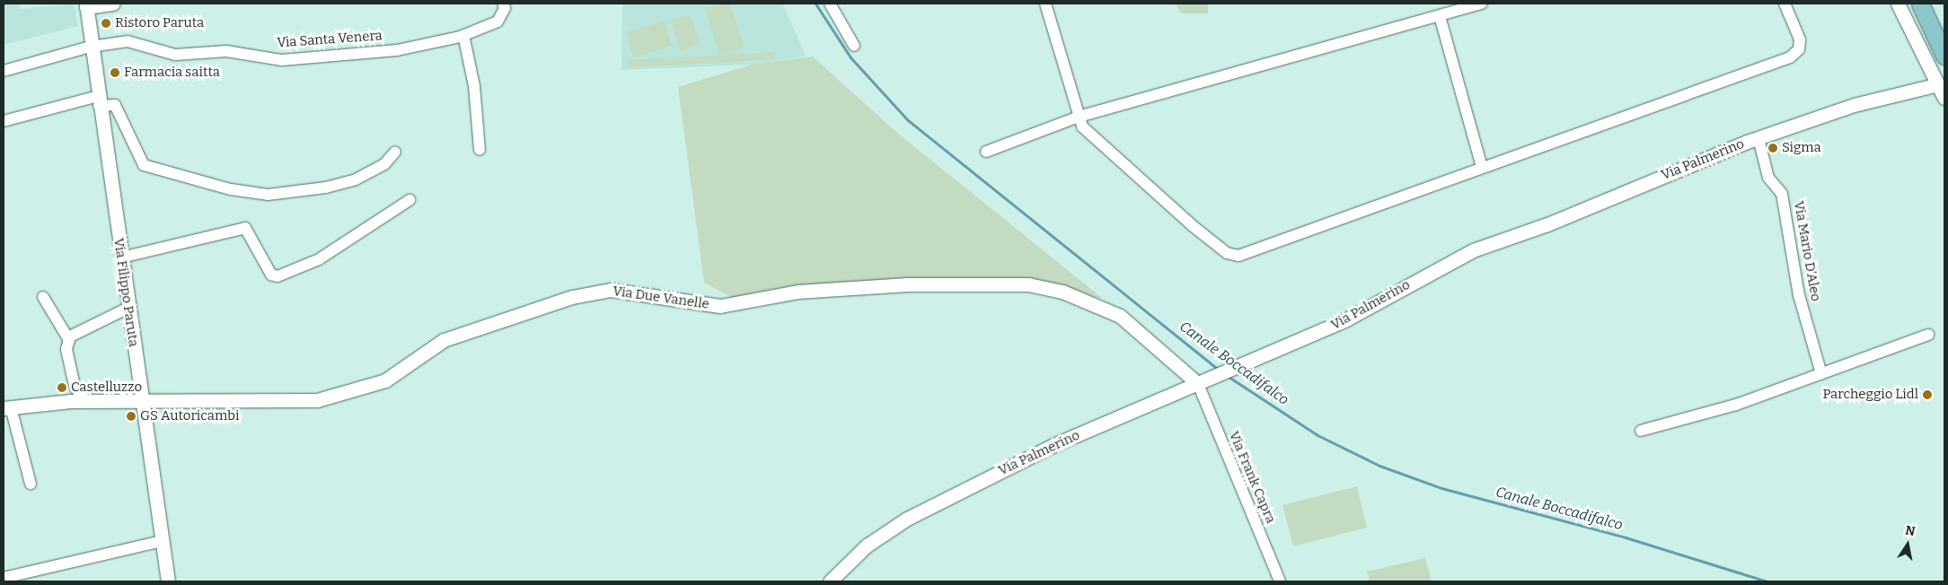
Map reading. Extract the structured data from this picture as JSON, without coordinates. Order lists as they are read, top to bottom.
{
  "streets": {
    "street": [
      "Via Santa Venera",
      "Via Palmerino",
      "Via Mario D'Aleo",
      "Via Filippo Paruta",
      "Via Due Vanelle",
      "Via Frank Capra"
    ]
  },
  "crossings": [
    ["Via Santa Venera", "Via Filippo Paruta"],
    ["Via Palmerino", "Via Mario D'Aleo"],
    ["Via Palmerino", "Via Due Vanelle"],
    ["Via Palmerino", "Via Frank Capra"],
    ["Via Filippo Paruta", "Via Due Vanelle"],
    ["Via Due Vanelle", "Via Frank Capra"]
  ],
  "water": ["Canale Boccadifalco"],
  "places": [
    "Ristoro Paruta",
    "Farmacia saitta",
    "Sigma",
    "Castelluzzo",
    "Parcheggio Lidl",
    "GS Autoricambi"
  ],
  "north": "top"
}
